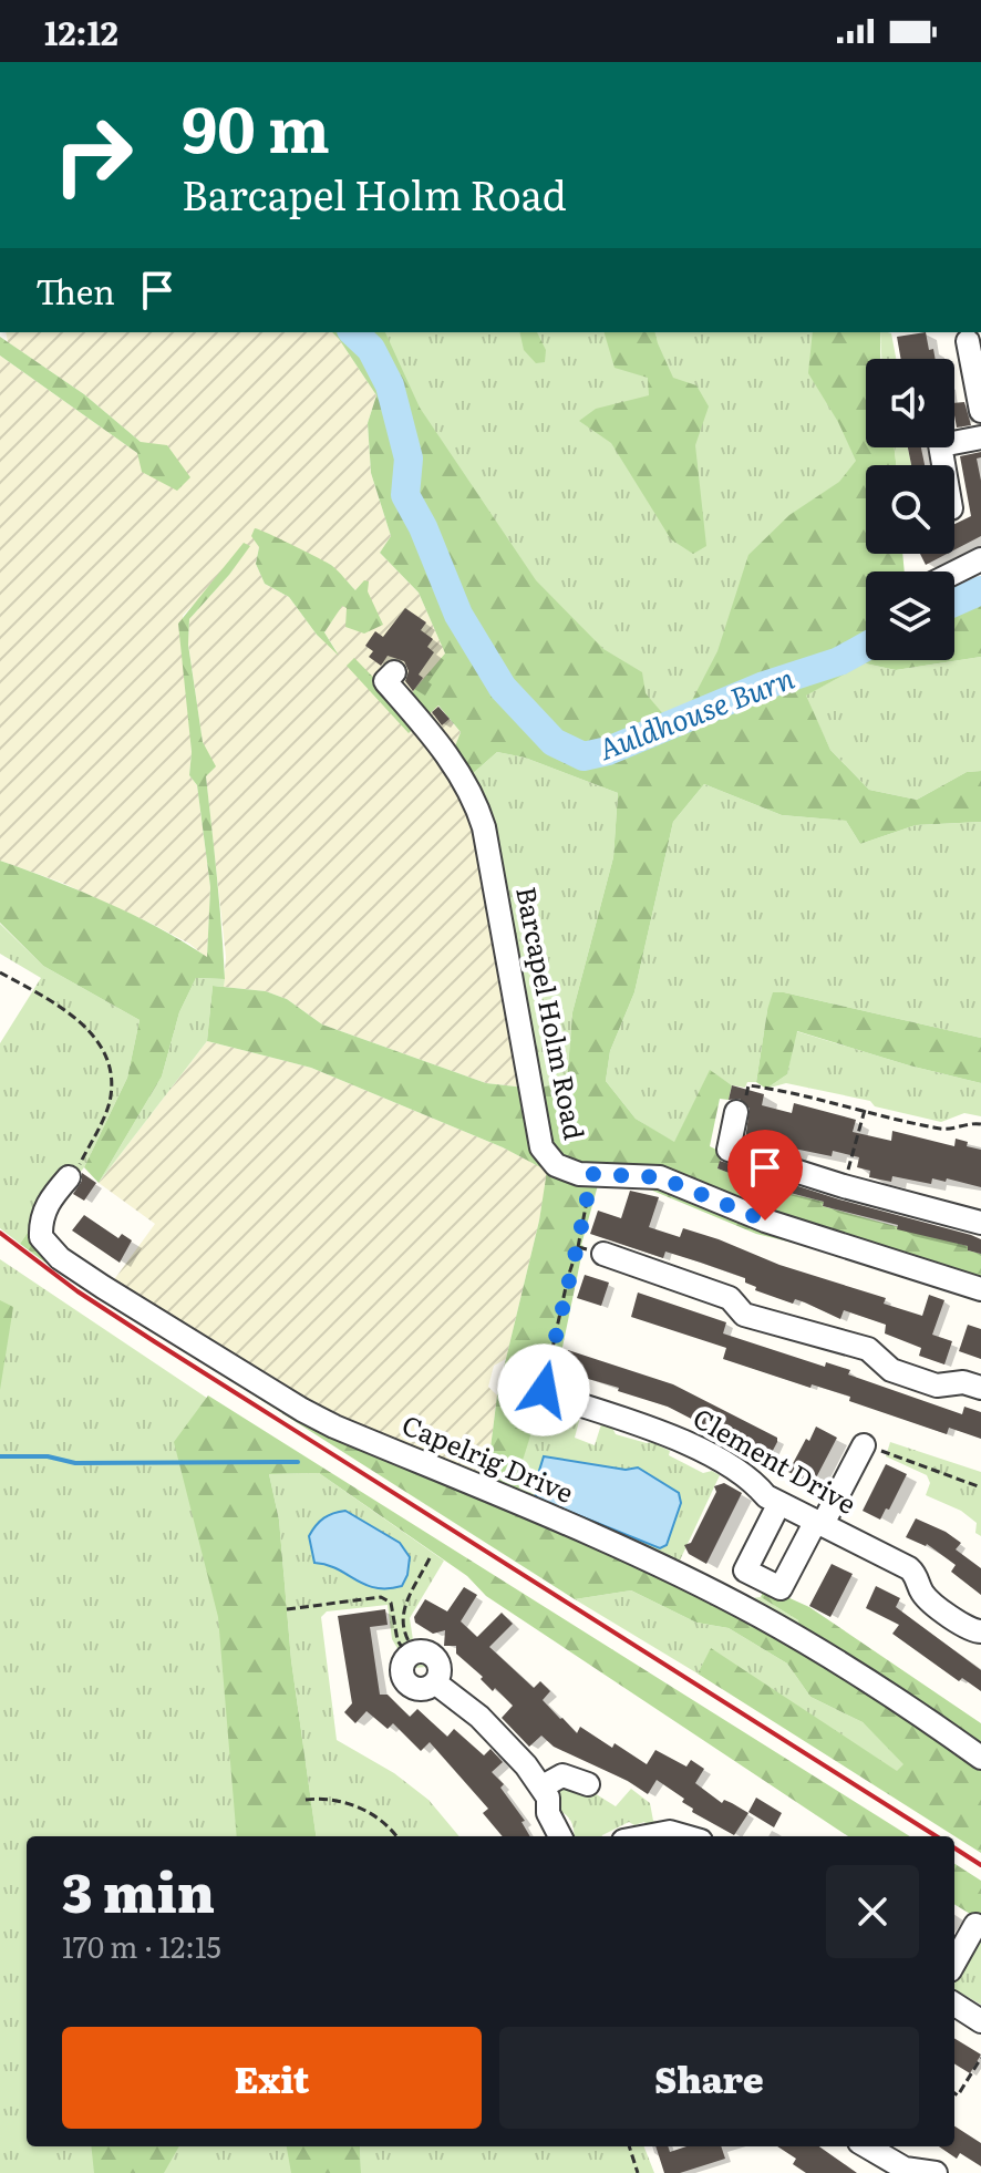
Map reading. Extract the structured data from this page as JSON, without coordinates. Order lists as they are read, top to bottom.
{
  "streets": {
    "street": ["Barcapel Holm Road", "Capelrig Drive", "Clement Drive"]
  },
  "water": ["Auldhouse Burn"],
  "page": {
    "status": "12:12",
    "turn": ["90 m", "Barcapel Holm Road"],
    "then": "Then",
    "heading": ["3 min", "170 m · 12:15"],
    "buttons": ["Exit", "Share"]
  }
}
